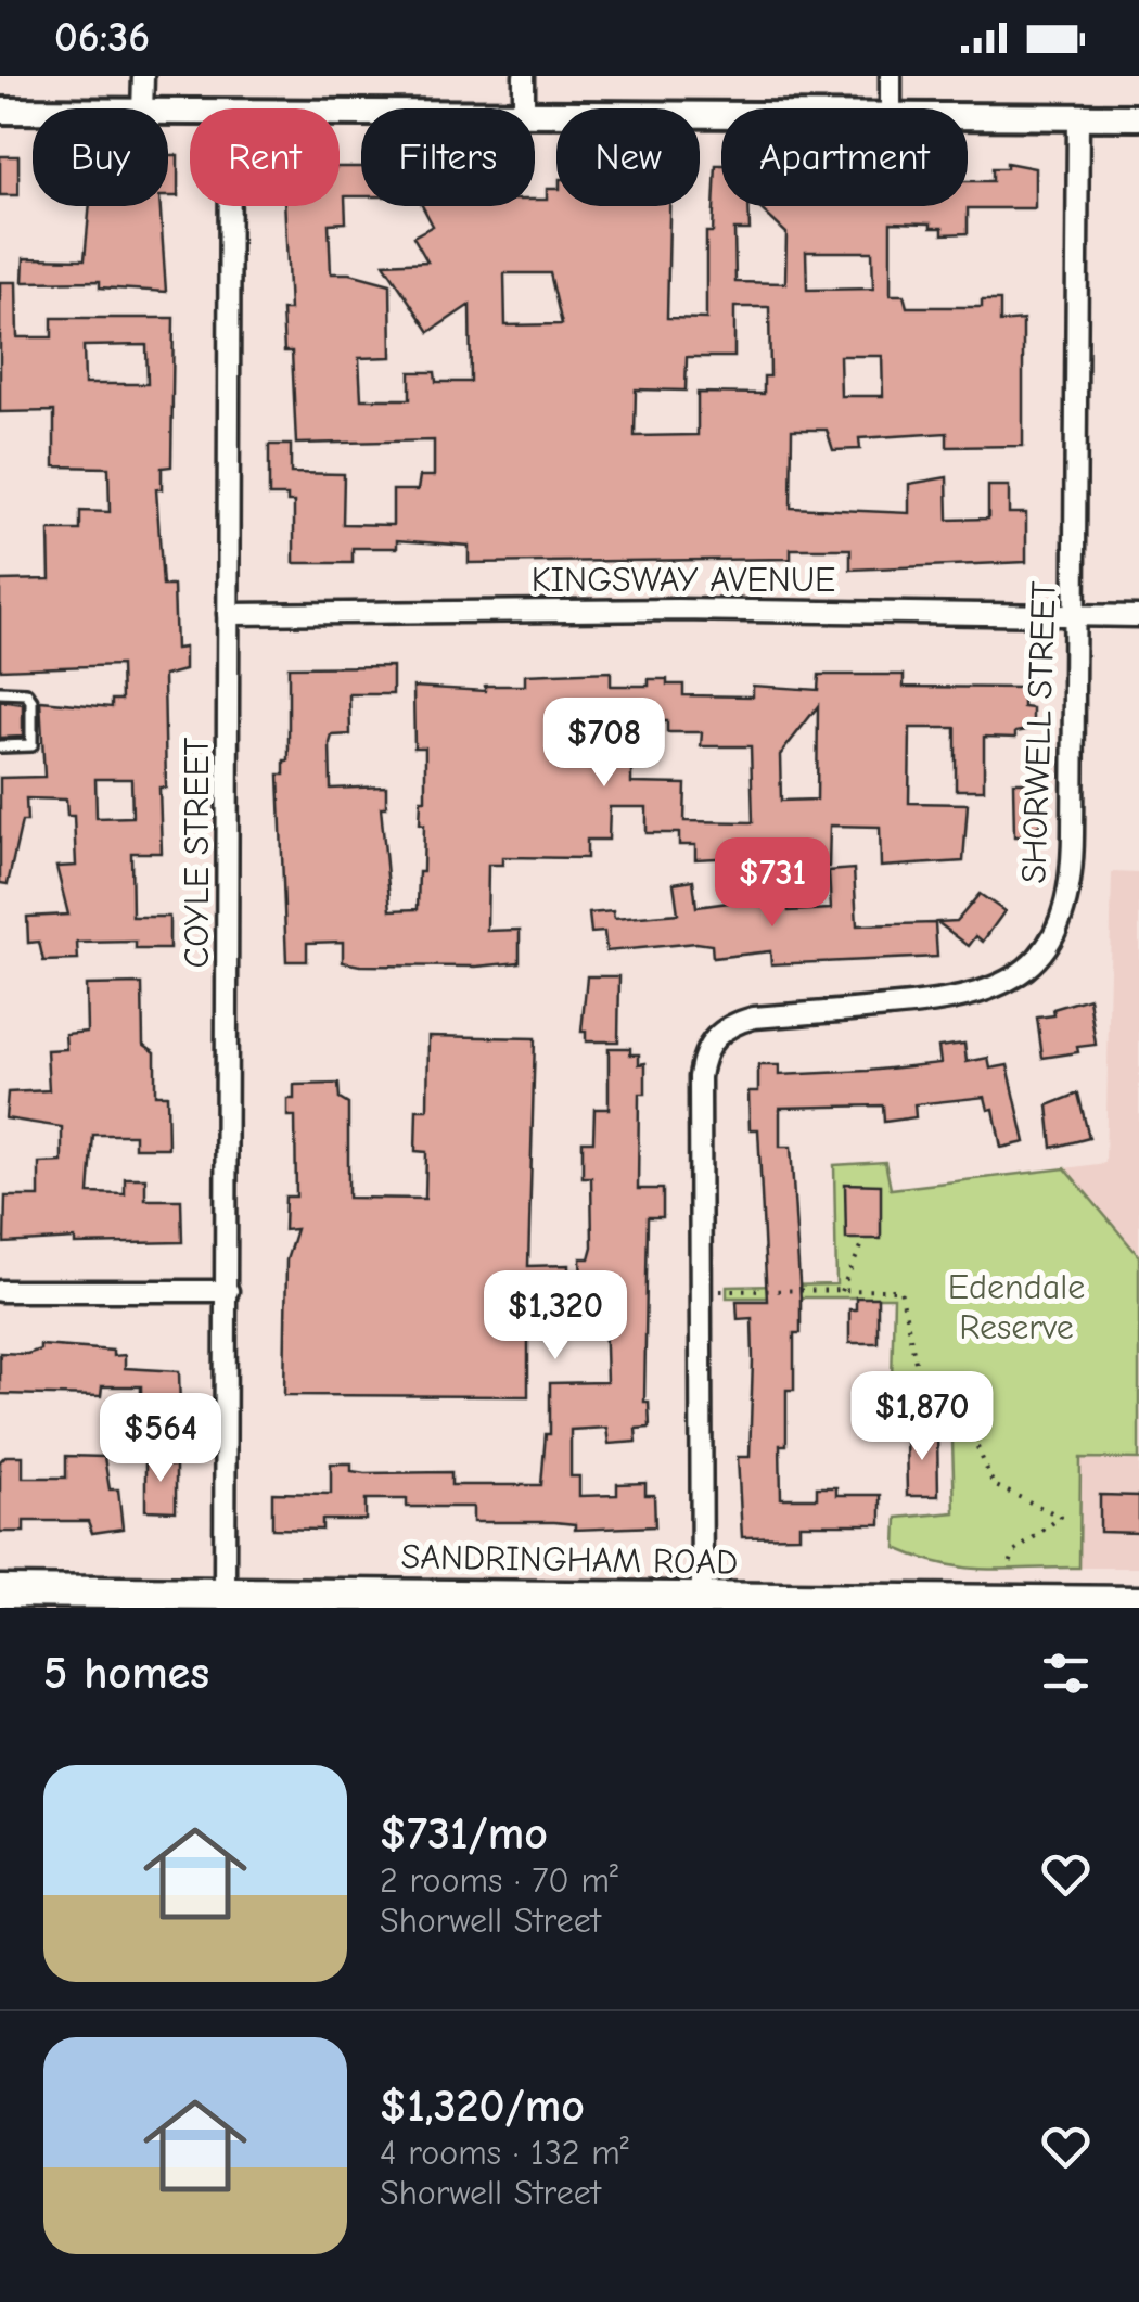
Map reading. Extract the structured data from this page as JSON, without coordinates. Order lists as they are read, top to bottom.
{
  "streets": {
    "main road": ["SANDRINGHAM ROAD"],
    "street": ["KINGSWAY AVENUE", "SHORWELL STREET", "COYLE STREET"]
  },
  "crossings": [
    ["KINGSWAY AVENUE", "SHORWELL STREET"],
    ["KINGSWAY AVENUE", "COYLE STREET"],
    ["SHORWELL STREET", "SANDRINGHAM ROAD"],
    ["COYLE STREET", "SANDRINGHAM ROAD"]
  ],
  "parks": ["Edendale Reserve"],
  "page": {
    "status": "06:36",
    "chip": [
      "Buy",
      "Rent",
      "Filters",
      "New",
      "Apartment"
    ],
    "price": [
      "$708",
      "$731",
      "$1,320",
      "$1,870",
      "$564"
    ],
    "heading": "5 homes",
    "list": [
      {
        "name": "$731/mo",
        "note": "2 rooms · 70 m² · Shorwell Street"
      },
      {
        "name": "$1,320/mo",
        "note": "4 rooms · 132 m² · Shorwell Street"
      }
    ]
  }
}
